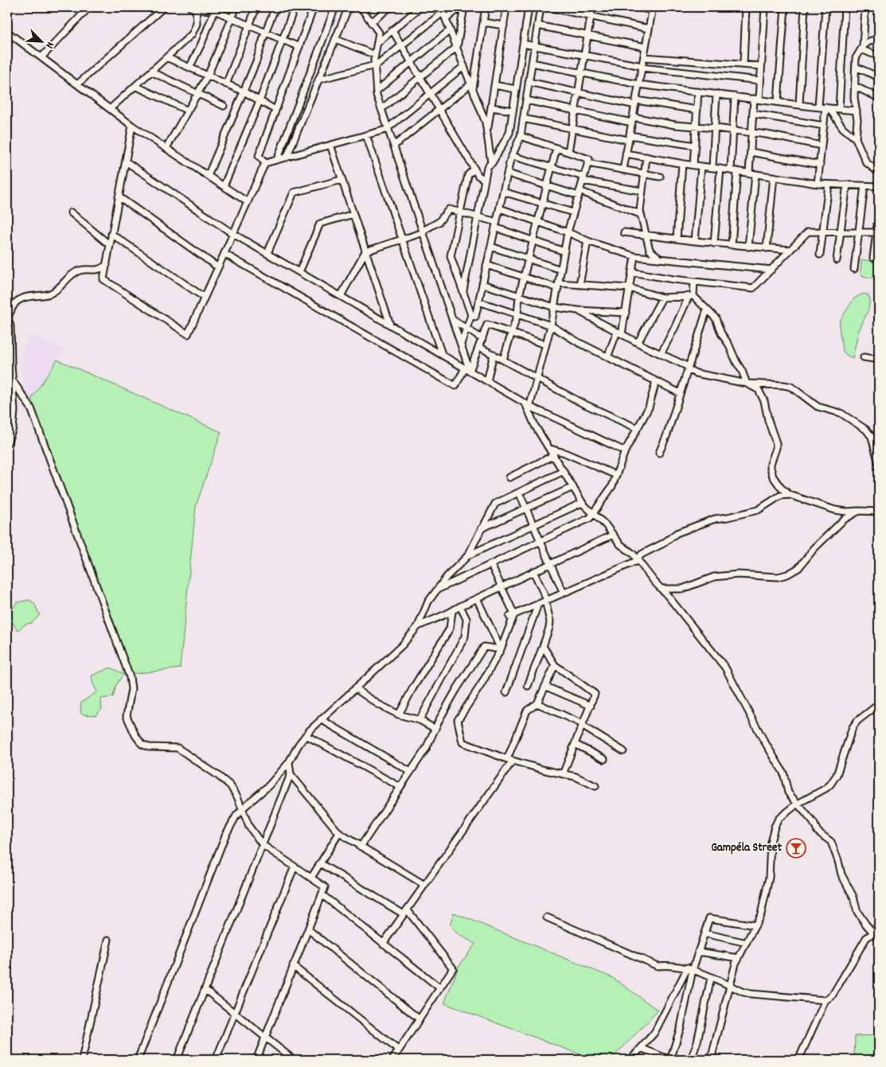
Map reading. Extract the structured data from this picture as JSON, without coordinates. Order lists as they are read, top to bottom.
{
  "places": {
    "bar": ["Gampéla Street"]
  },
  "north": "bottom right"
}
